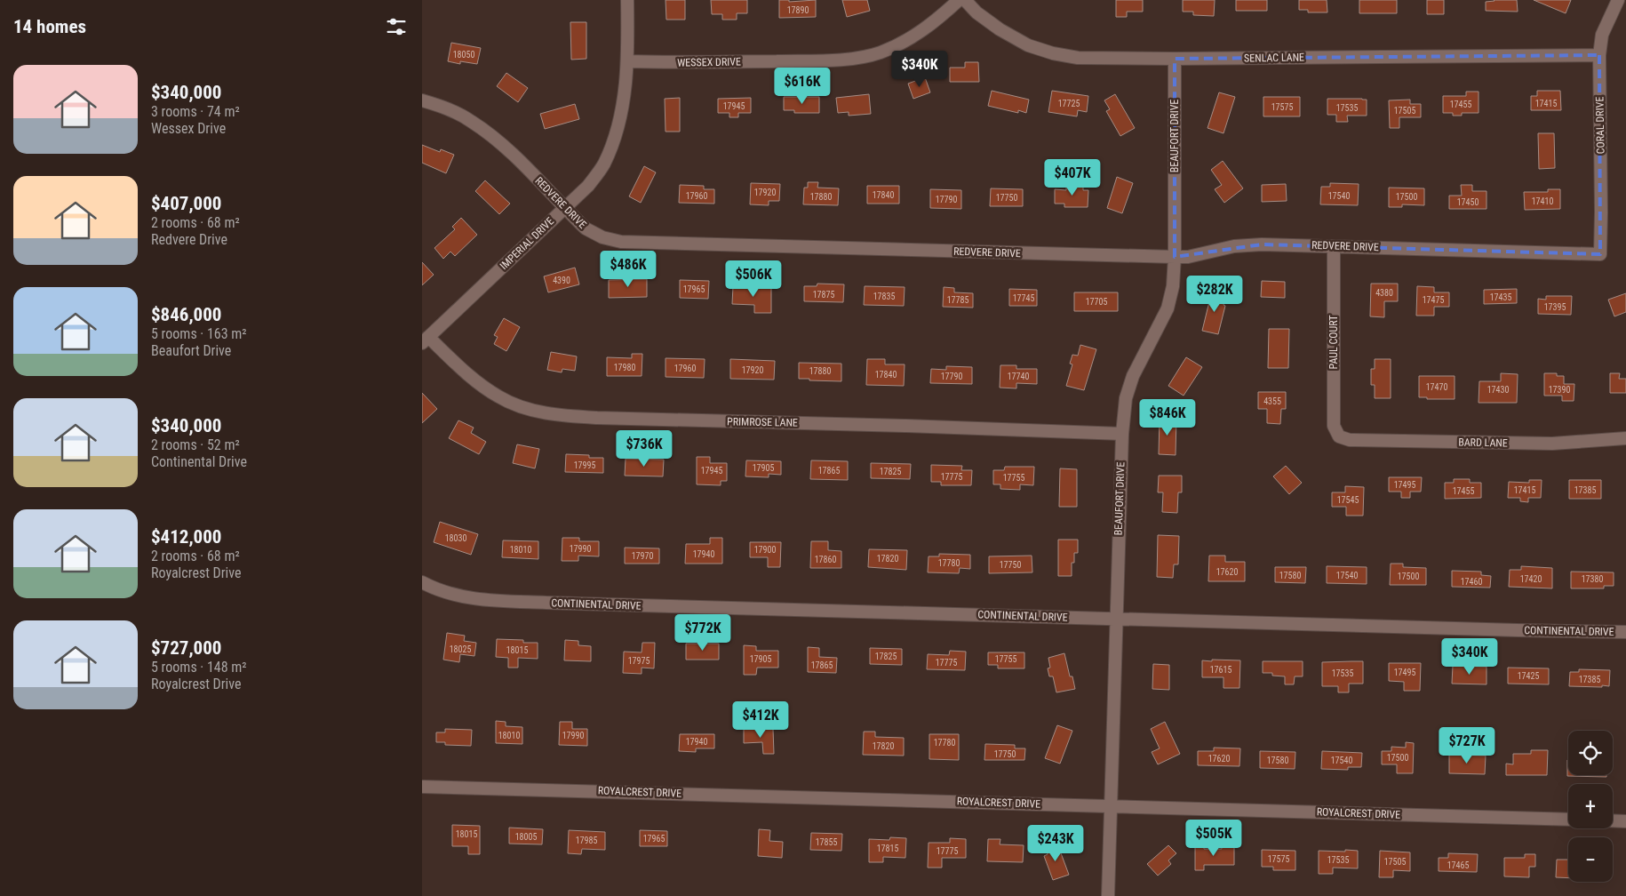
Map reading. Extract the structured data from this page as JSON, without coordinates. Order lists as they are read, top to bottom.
{
  "streets": {
    "street": [
      "SENLAC LANE",
      "WESSEX DRIVE",
      "CORAL DRIVE",
      "BEAUFORT DRIVE",
      "REDVERE DRIVE",
      "IMPERIAL DRIVE",
      "PAUL COURT",
      "PRIMROSE LANE",
      "BARD LANE",
      "CONTINENTAL DRIVE",
      "ROYALCREST DRIVE"
    ]
  },
  "crossings": [
    ["SENLAC LANE", "CORAL DRIVE"],
    ["SENLAC LANE", "BEAUFORT DRIVE"],
    ["WESSEX DRIVE", "IMPERIAL DRIVE"],
    ["CORAL DRIVE", "REDVERE DRIVE"],
    ["BEAUFORT DRIVE", "REDVERE DRIVE"],
    ["BEAUFORT DRIVE", "PRIMROSE LANE"],
    ["BEAUFORT DRIVE", "CONTINENTAL DRIVE"],
    ["BEAUFORT DRIVE", "ROYALCREST DRIVE"],
    ["REDVERE DRIVE", "IMPERIAL DRIVE"],
    ["REDVERE DRIVE", "PAUL COURT"],
    ["IMPERIAL DRIVE", "PRIMROSE LANE"],
    ["PAUL COURT", "BARD LANE"]
  ],
  "house_numbers": [
    "17890",
    "18050",
    "17725",
    "17415",
    "17455",
    "17945",
    "17575",
    "17535",
    "17505",
    "17920",
    "17840",
    "17960",
    "17540",
    "17880",
    "17500",
    "17750",
    "17790",
    "17410",
    "17450",
    "4390",
    "17965",
    "4380",
    "17875",
    "17835",
    "17435",
    "17745",
    "17785",
    "17475",
    "17705",
    "17395",
    "17980",
    "17960",
    "17920",
    "17880",
    "17840",
    "17790",
    "17740",
    "17470",
    "17430",
    "17390",
    "4355",
    "17995",
    "17905",
    "17945",
    "17865",
    "17825",
    "17775",
    "17755",
    "17495",
    "17415",
    "17385",
    "17455",
    "17545",
    "18030",
    "17990",
    "18010",
    "17900",
    "17940",
    "17970",
    "17820",
    "17860",
    "17780",
    "17750",
    "17620",
    "17580",
    "17540",
    "17500",
    "17420",
    "17380",
    "17460",
    "18025",
    "18015",
    "17825",
    "17905",
    "17755",
    "17975",
    "17775",
    "17865",
    "17615",
    "17495",
    "17535",
    "17425",
    "17385",
    "18010",
    "17990",
    "17940",
    "17780",
    "17820",
    "17750",
    "17500",
    "17620",
    "17580",
    "17540",
    "18015",
    "18005",
    "17965",
    "17985",
    "17855",
    "17815",
    "17775",
    "17575",
    "17535",
    "17505",
    "17465"
  ],
  "page": {
    "heading": "14 homes",
    "price": [
      "$340K",
      "$616K",
      "$407K",
      "$486K",
      "$506K",
      "$282K",
      "$846K",
      "$736K",
      "$772K",
      "$340K",
      "$412K",
      "$727K",
      "$505K",
      "$243K"
    ],
    "list": [
      {
        "name": "$340,000",
        "note": "3 rooms · 74 m² · Wessex Drive"
      },
      {
        "name": "$407,000",
        "note": "2 rooms · 68 m² · Redvere Drive"
      },
      {
        "name": "$846,000",
        "note": "5 rooms · 163 m² · Beaufort Drive"
      },
      {
        "name": "$340,000",
        "note": "2 rooms · 52 m² · Continental Drive"
      },
      {
        "name": "$412,000",
        "note": "2 rooms · 68 m² · Royalcrest Drive"
      },
      {
        "name": "$727,000",
        "note": "5 rooms · 148 m² · Royalcrest Drive"
      }
    ],
    "map_buttons": ["+", "−"]
  }
}
